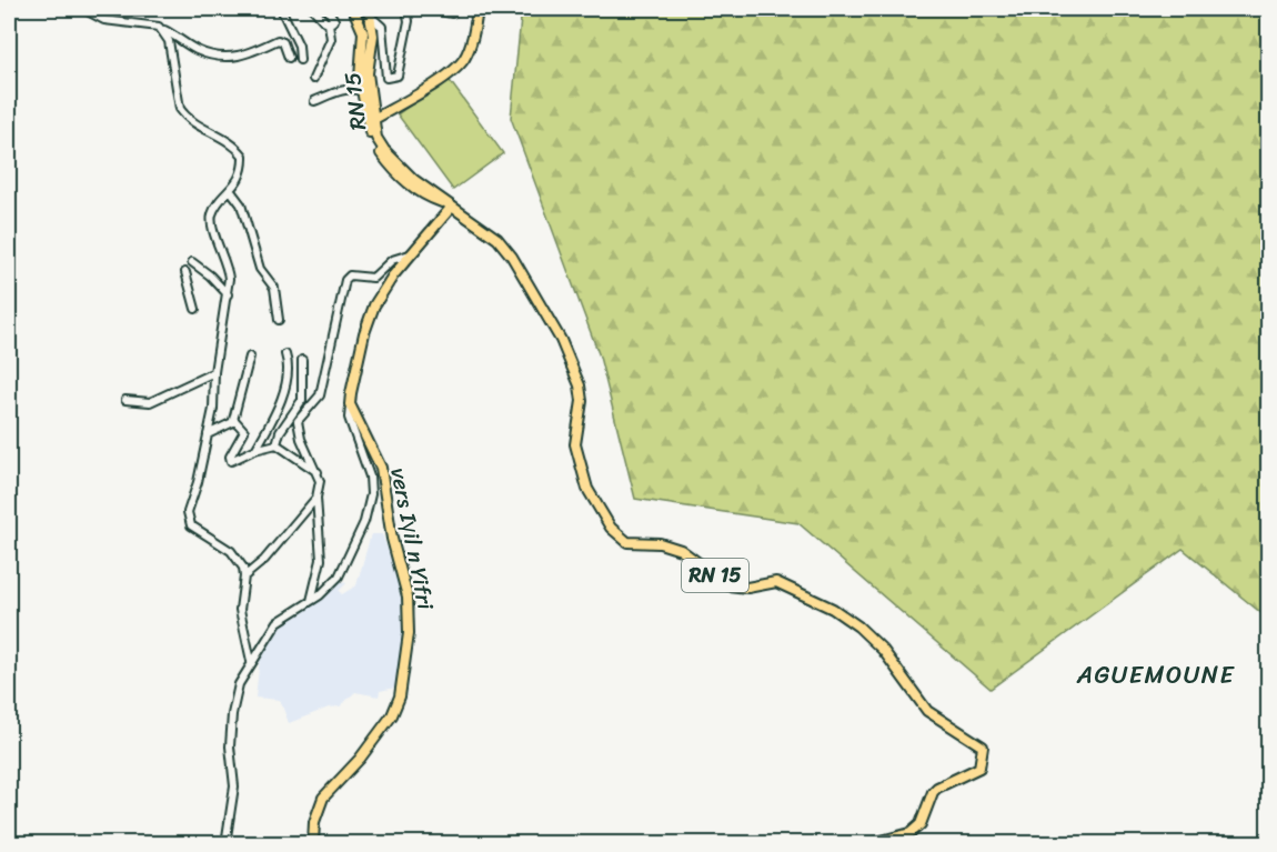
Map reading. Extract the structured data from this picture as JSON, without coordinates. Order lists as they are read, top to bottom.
{
  "streets": {
    "main road": ["RN 15", "vers Iγil n Yifri"]
  },
  "districts": ["AGUEMOUNE"]
}
